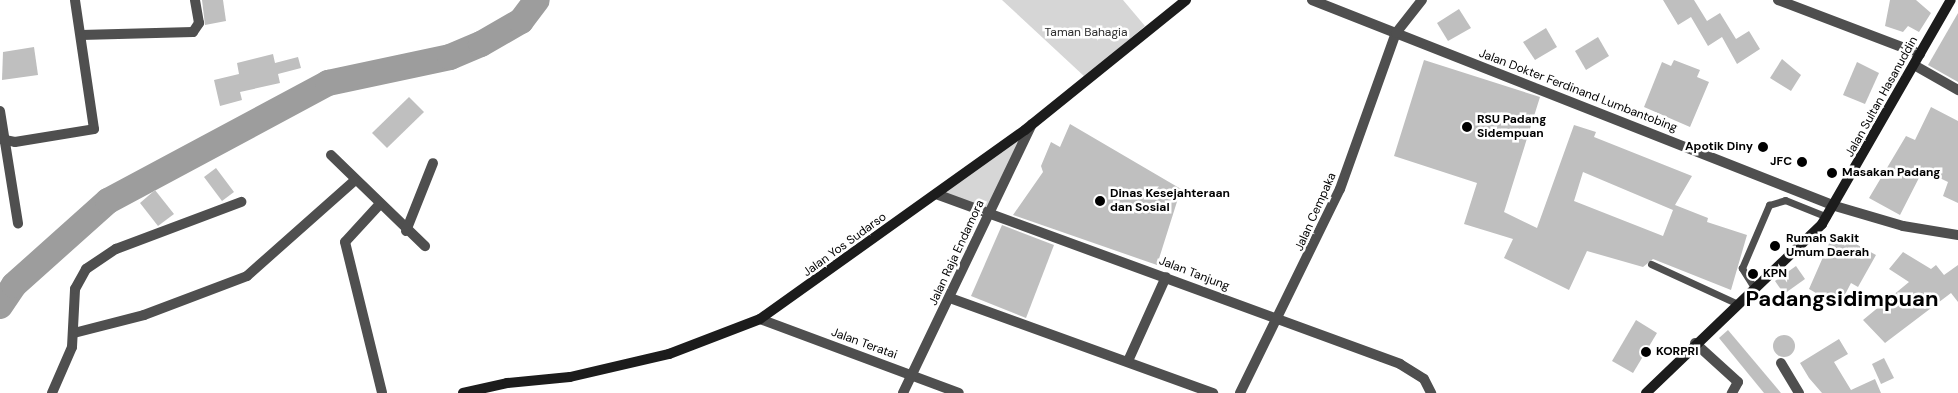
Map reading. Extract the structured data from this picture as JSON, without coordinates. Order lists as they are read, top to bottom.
{
  "streets": {
    "street": [
      "Jalan Dokter Ferdinand Lumbantobing",
      "Jalan Sultan Hasanuddin",
      "Jalan Cempaka",
      "Jalan Yos Sudarso",
      "Jalan Raja Endamora",
      "Jalan Tanjung",
      "Jalan Teratai"
    ]
  },
  "crossings": [
    ["Jalan Dokter Ferdinand Lumbantobing", "Jalan Sultan Hasanuddin"],
    ["Jalan Dokter Ferdinand Lumbantobing", "Jalan Cempaka"],
    ["Jalan Cempaka", "Jalan Tanjung"],
    ["Jalan Yos Sudarso", "Jalan Raja Endamora"],
    ["Jalan Yos Sudarso", "Jalan Tanjung"],
    ["Jalan Yos Sudarso", "Jalan Teratai"],
    ["Jalan Raja Endamora", "Jalan Tanjung"],
    ["Jalan Raja Endamora", "Jalan Teratai"]
  ],
  "districts": ["Padangsidimpuan"],
  "parks": ["Taman Bahagia"],
  "places": [
    "RSU Padang Sidempuan",
    "Apotik Diny",
    "JFC",
    "Masakan Padang",
    "Dinas Kesejahteraan dan Sosial",
    "Rumah Sakit Umum Daerah",
    "KPN",
    "KORPRI"
  ]
}
